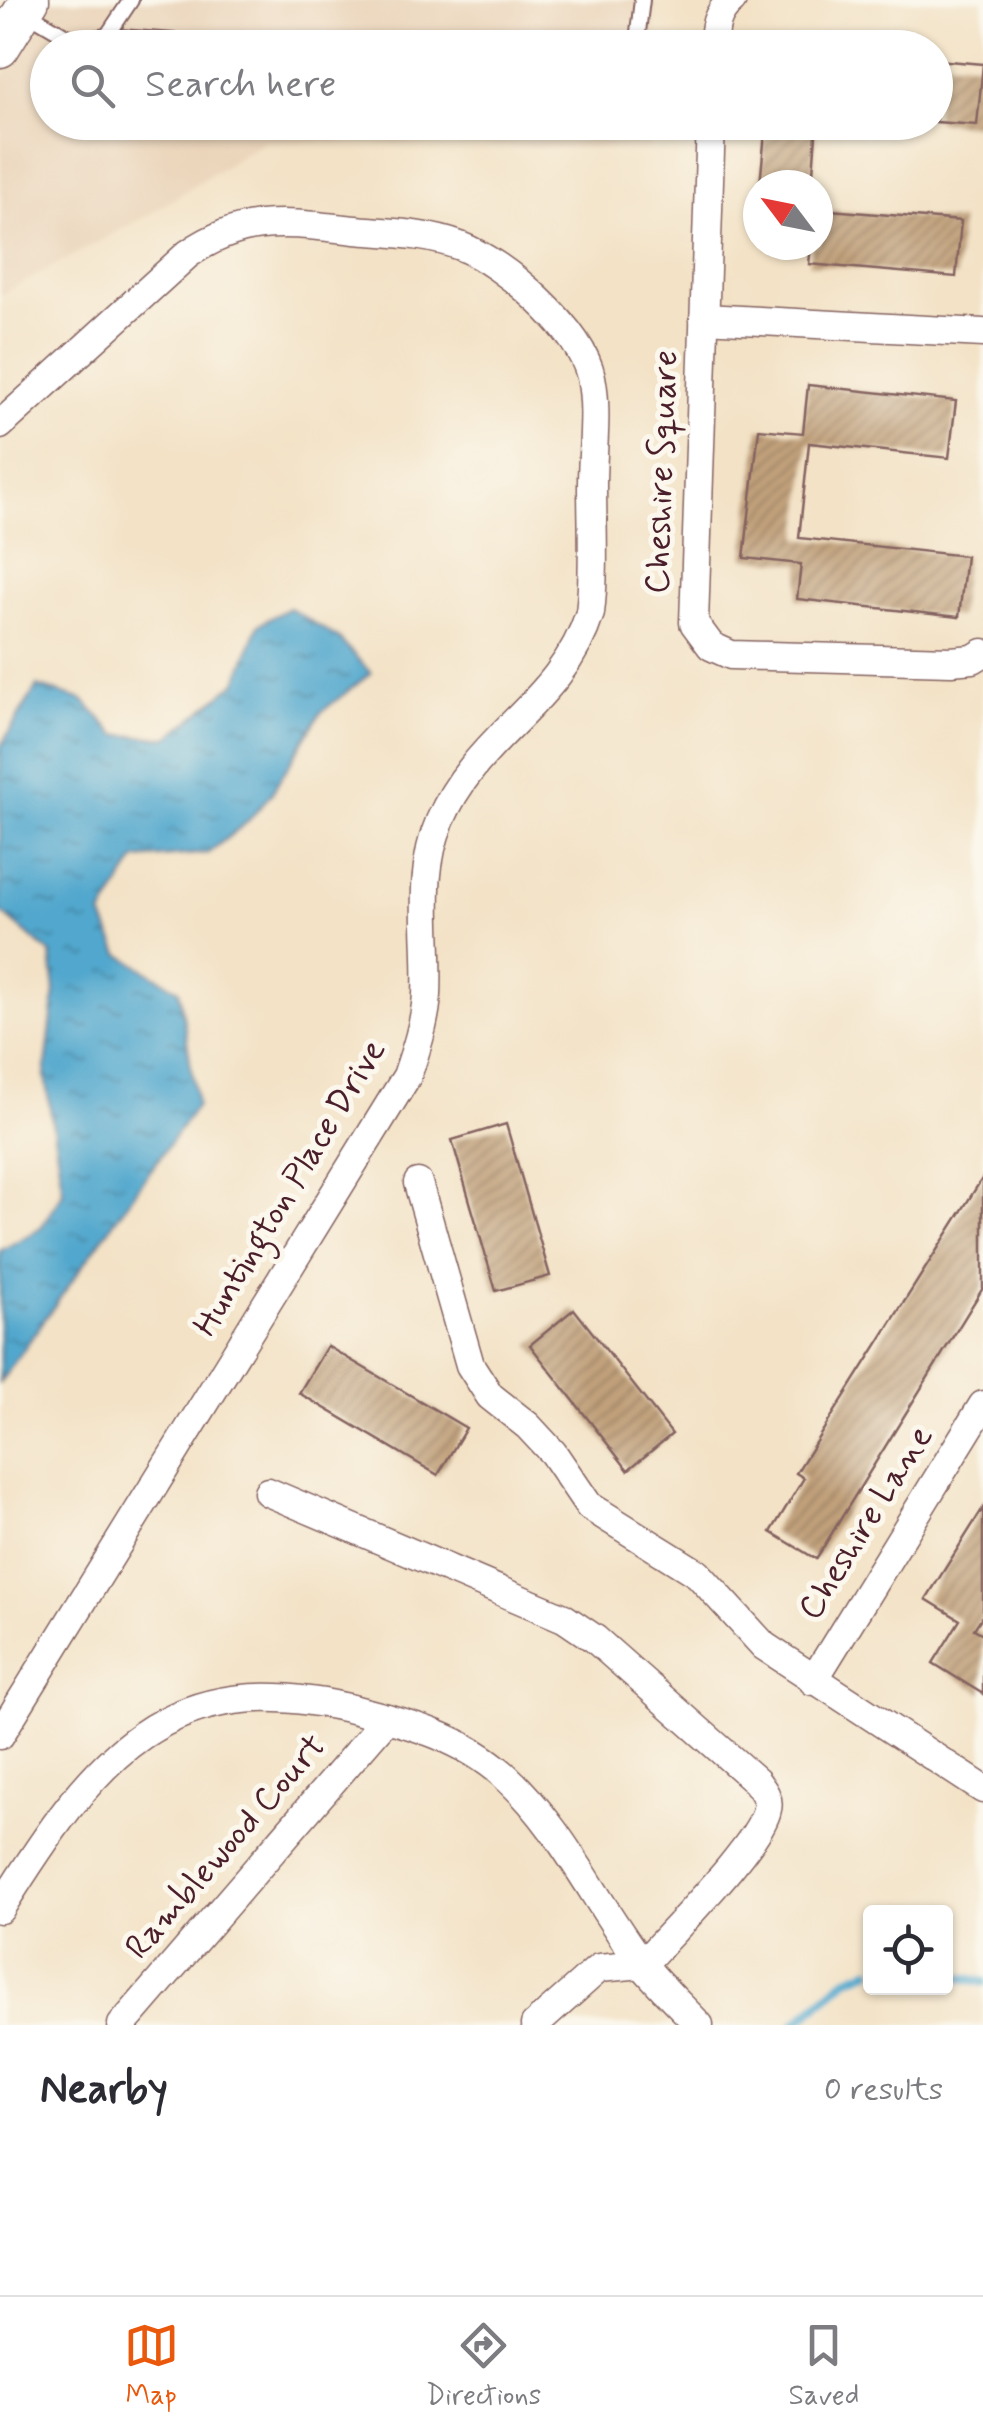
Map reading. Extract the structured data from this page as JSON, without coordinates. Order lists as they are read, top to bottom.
{
  "streets": {
    "street": [
      "Cheshire Square",
      "Huntington Place Drive",
      "Cheshire Lane",
      "Ramblewood Court"
    ]
  },
  "north": "top left",
  "page": {
    "search": "Search here",
    "heading": ["Nearby", "0 results"],
    "nav": ["Map", "Directions", "Saved"]
  }
}
